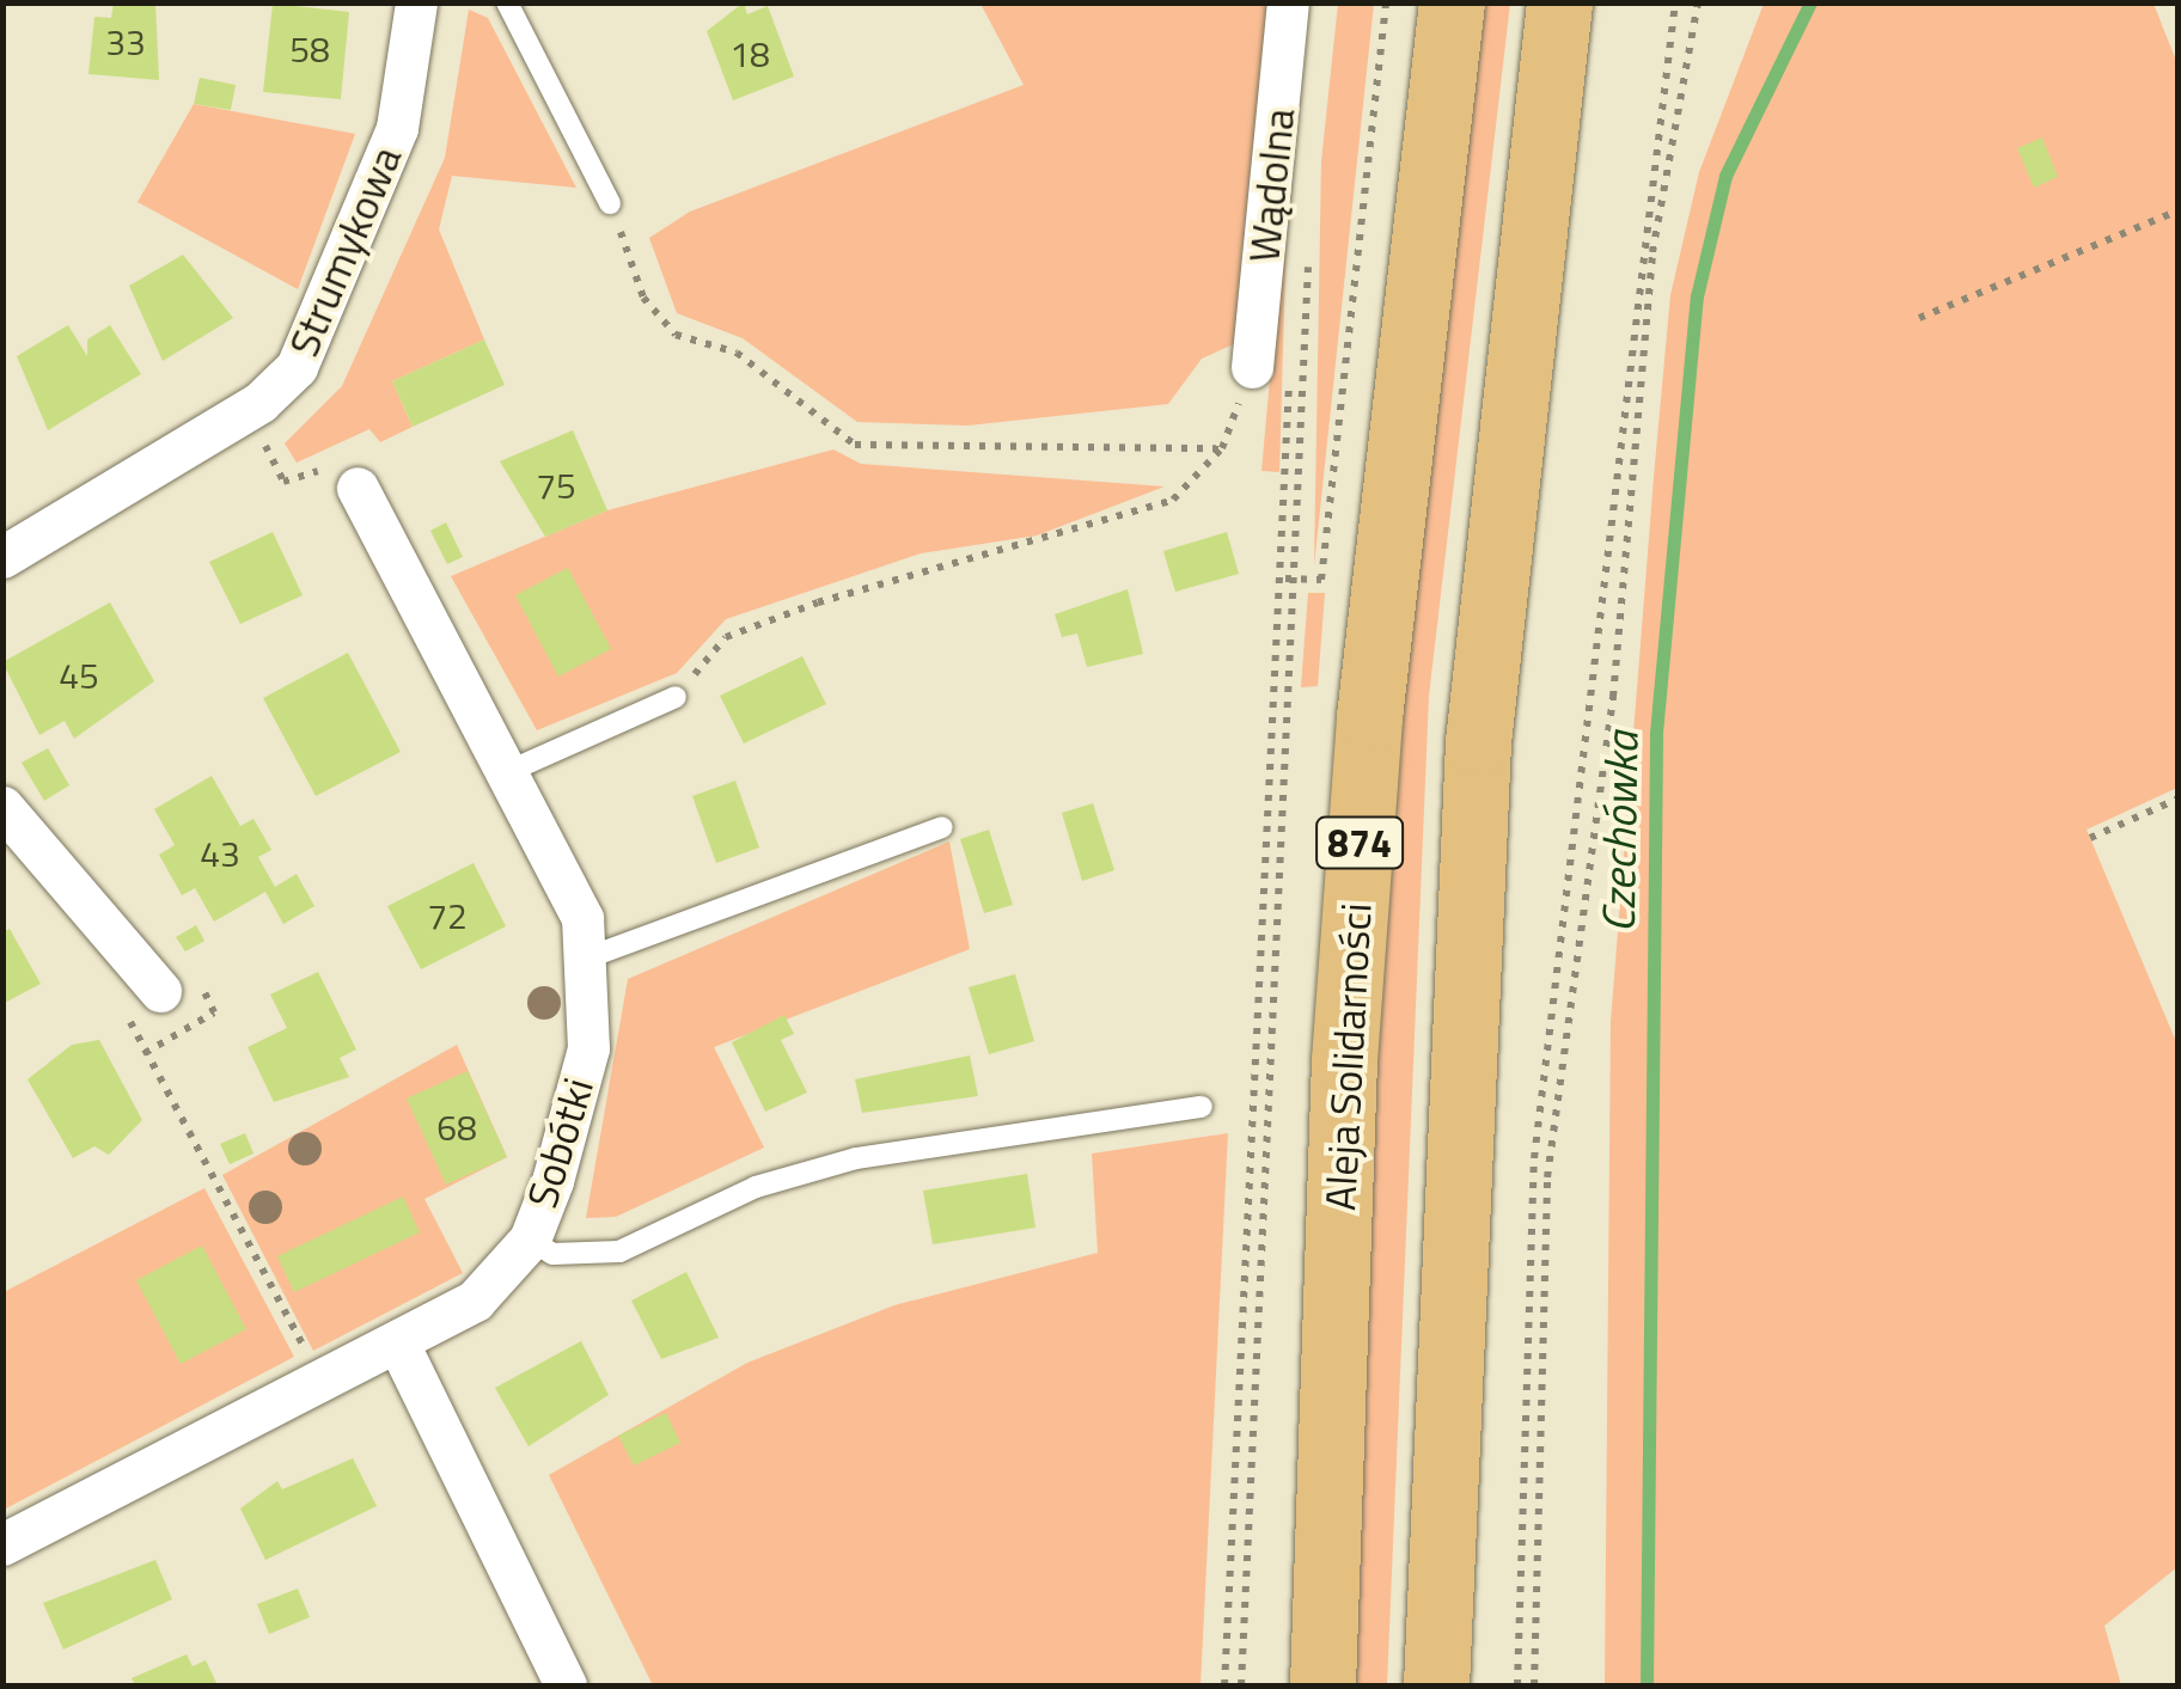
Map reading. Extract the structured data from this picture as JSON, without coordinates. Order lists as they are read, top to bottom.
{
  "streets": {
    "main road": ["874", "Aleja Solidarności"],
    "street": ["Wądolna", "Strumykowa", "Sobótki"]
  },
  "water": ["Czechówka"],
  "house_numbers": [
    "33",
    "58",
    "18",
    "75",
    "45",
    "43",
    "72",
    "68"
  ]
}
